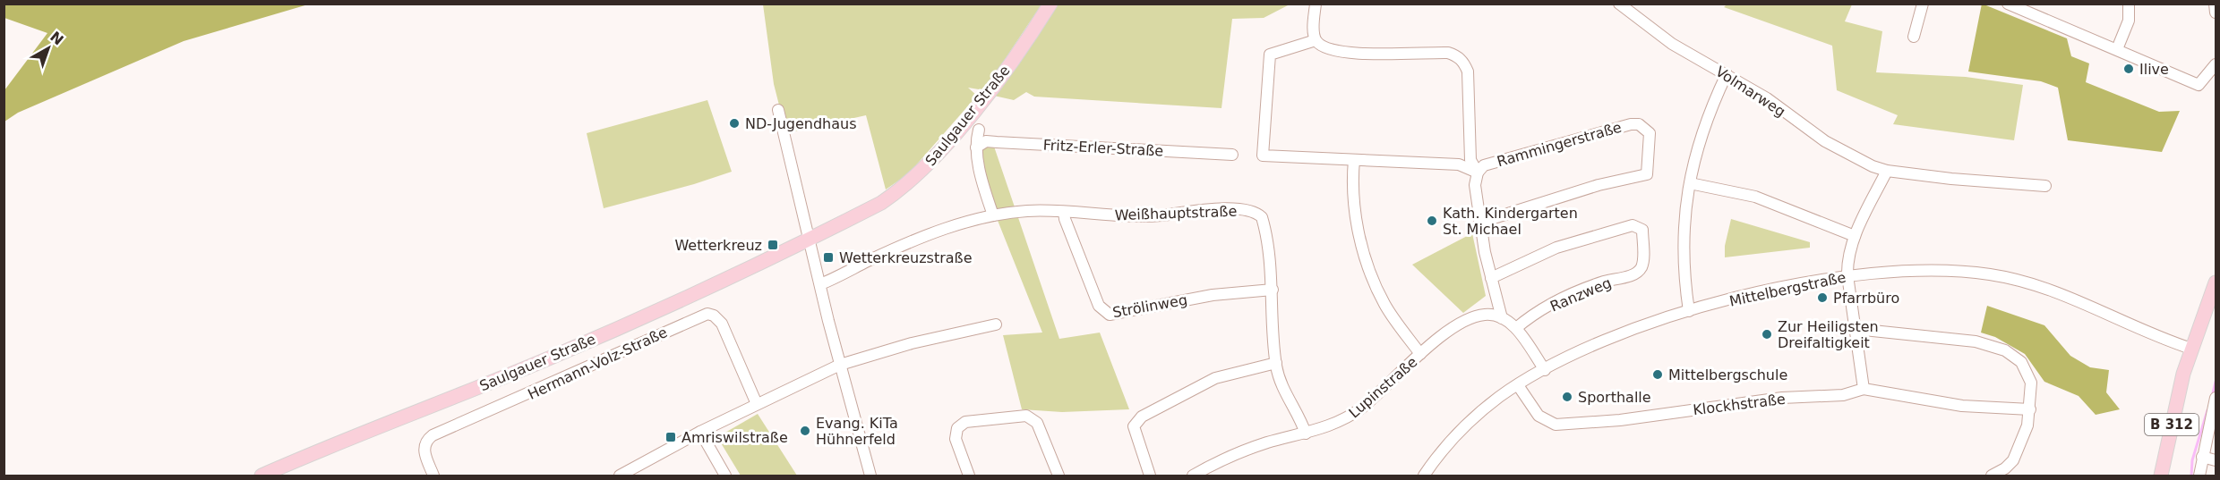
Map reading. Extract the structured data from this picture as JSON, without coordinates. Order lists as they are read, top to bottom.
{
  "streets": {
    "main road": ["Saulgauer Straße", "B 312"],
    "street": [
      "Volmarweg",
      "Rammingerstraße",
      "Fritz-Erler-Straße",
      "Weißhauptstraße",
      "Mittelbergstraße",
      "Ranzweg",
      "Strölinweg",
      "Hermann-Volz-Straße",
      "Lupinstraße",
      "Klockhstraße"
    ]
  },
  "crossings": [
    ["Weißhauptstraße", "Strölinweg"],
    ["Weißhauptstraße", "Lupinstraße"],
    ["Mittelbergstraße", "Klockhstraße"],
    ["Mittelbergstraße", "B 312"]
  ],
  "places": {
    "other": [
      "Ilive",
      "ND-Jugendhaus",
      "Kath. Kindergarten St. Michael",
      "Pfarrbüro",
      "Zur Heiligsten Dreifaltigkeit",
      "Mittelbergschule",
      "Sporthalle",
      "Evang. KiTa Hühnerfeld"
    ],
    "transit": ["Wetterkreuz", "Wetterkreuzstraße", "Amriswilstraße"]
  },
  "north": "top right"
}
